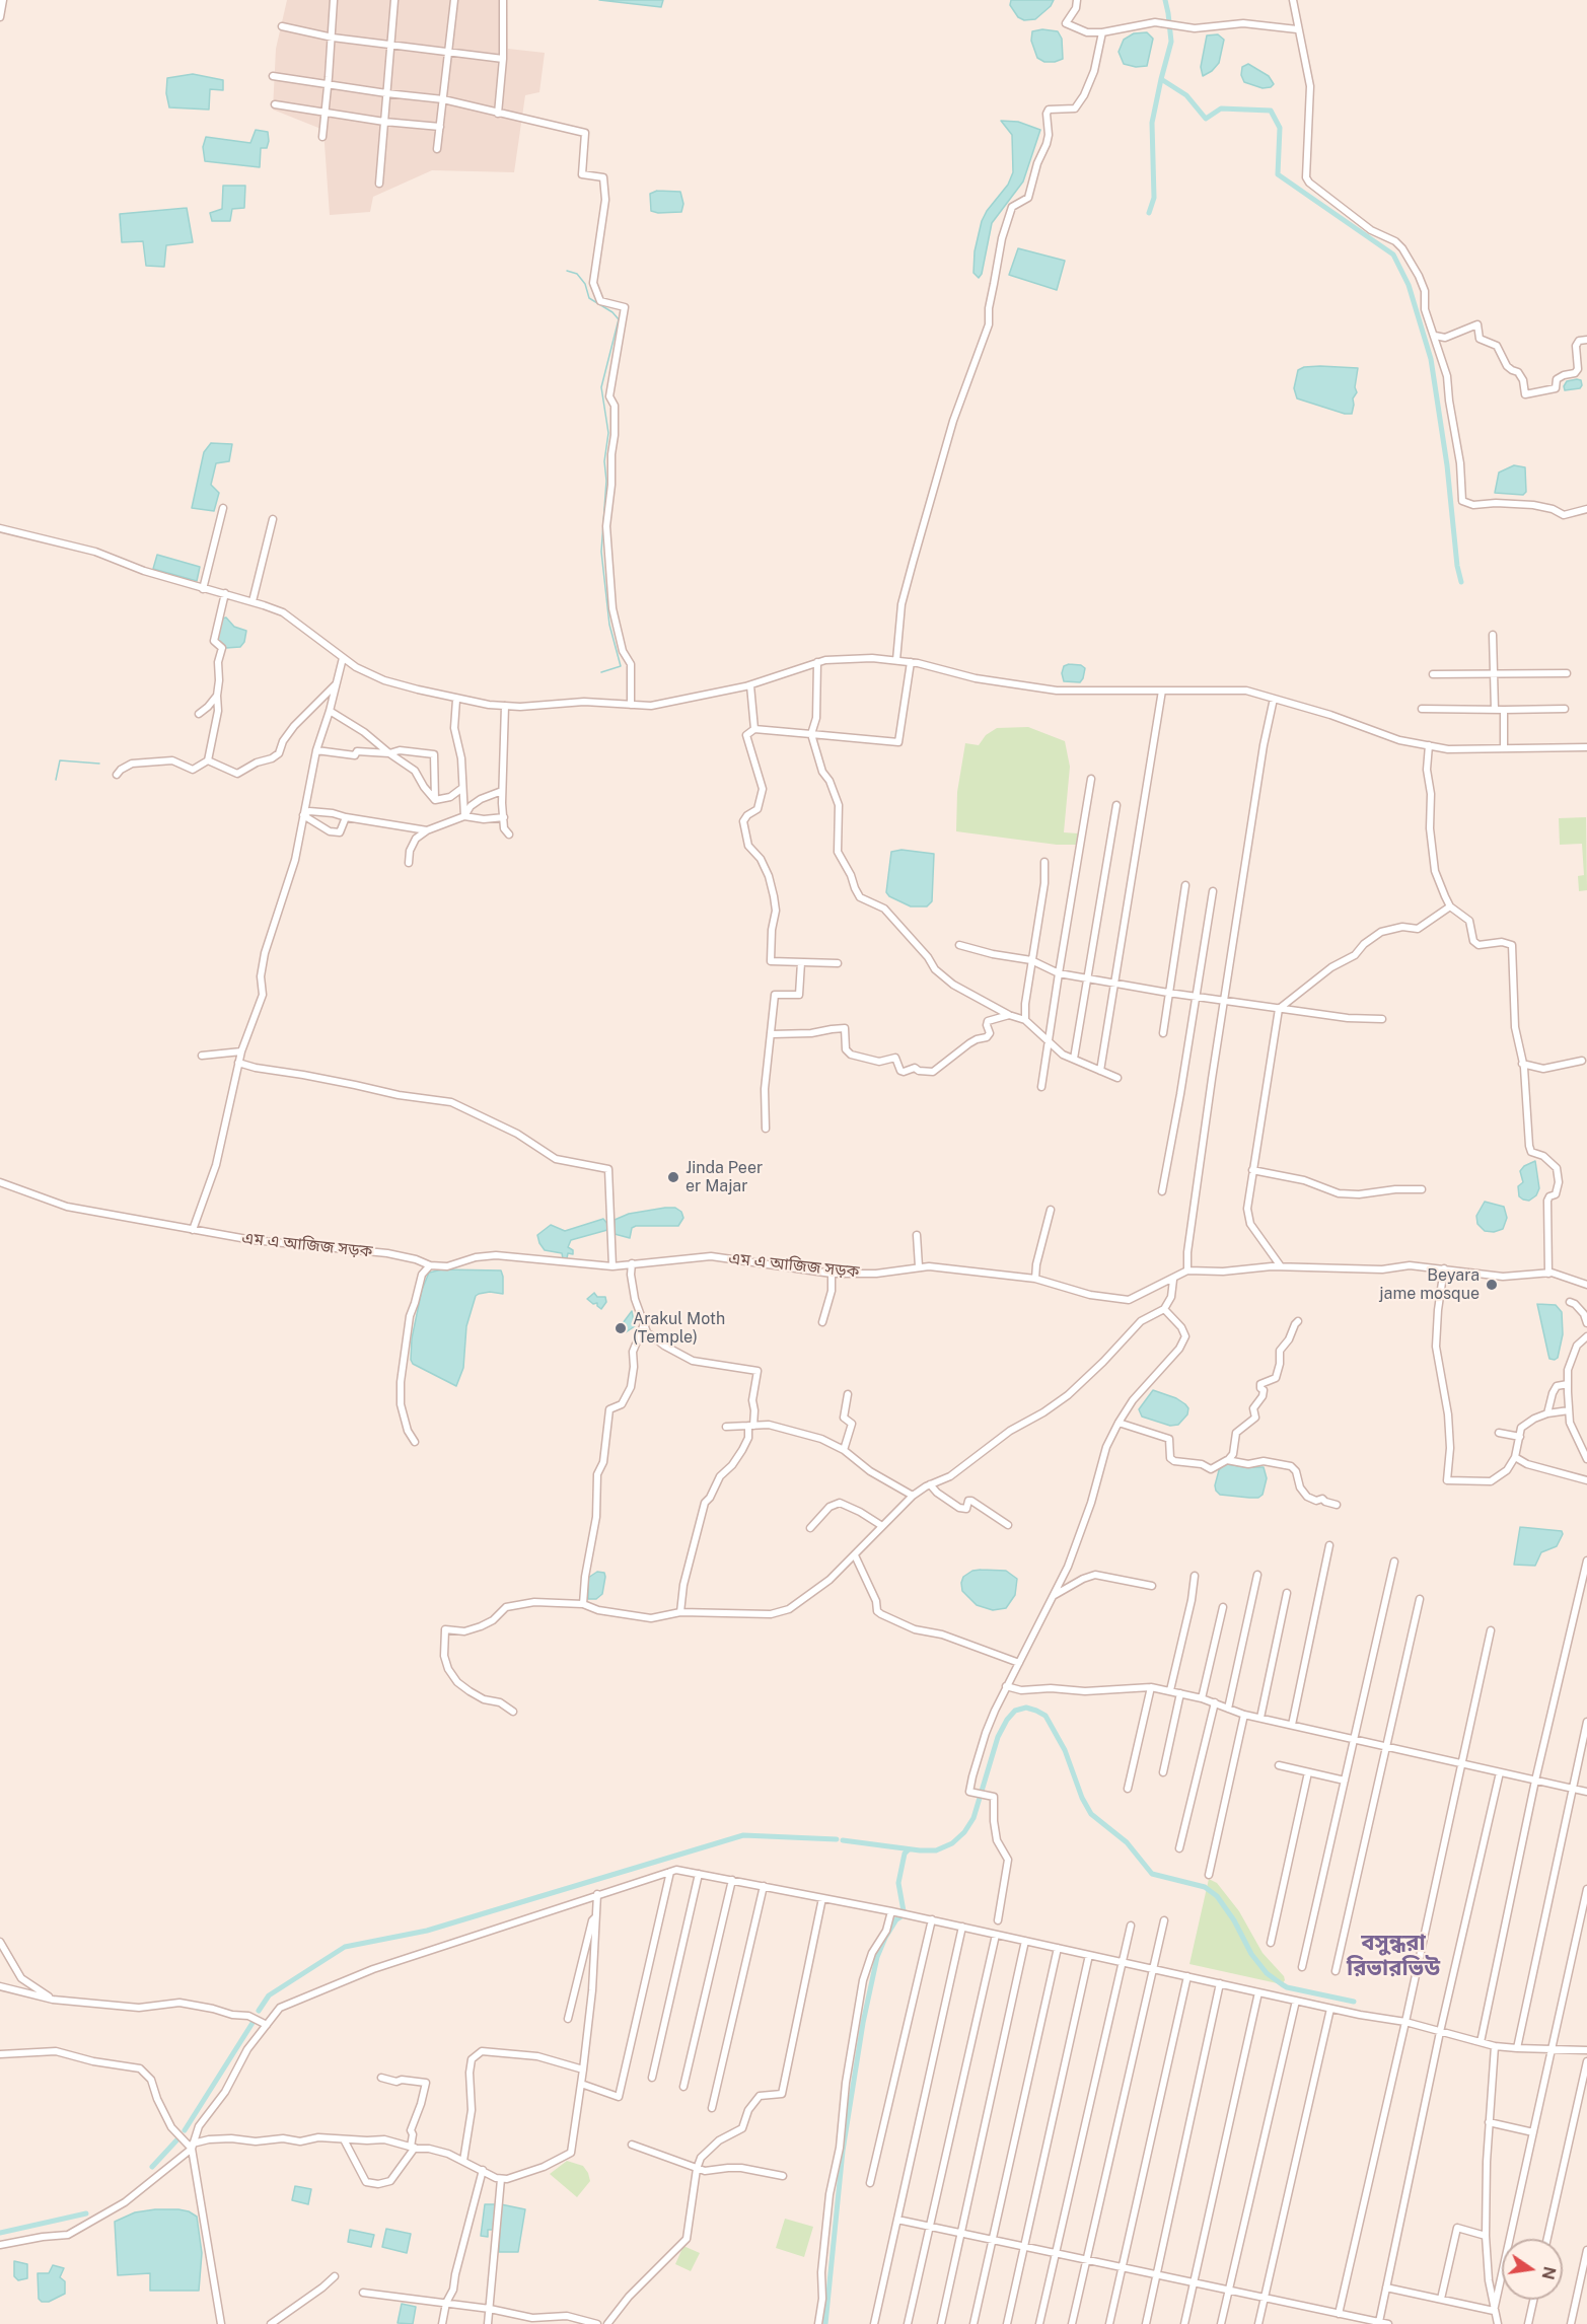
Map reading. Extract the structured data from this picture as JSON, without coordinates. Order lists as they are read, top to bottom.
{
  "streets": {
    "street": ["এম এ আজিজ সড়ক"]
  },
  "districts": ["বসুন্ধরা রিভারভিউ"],
  "places": ["Jinda Peer er Majar", "Beyara jame mosque", "Arakul Moth (Temple)"],
  "north": "right"
}
